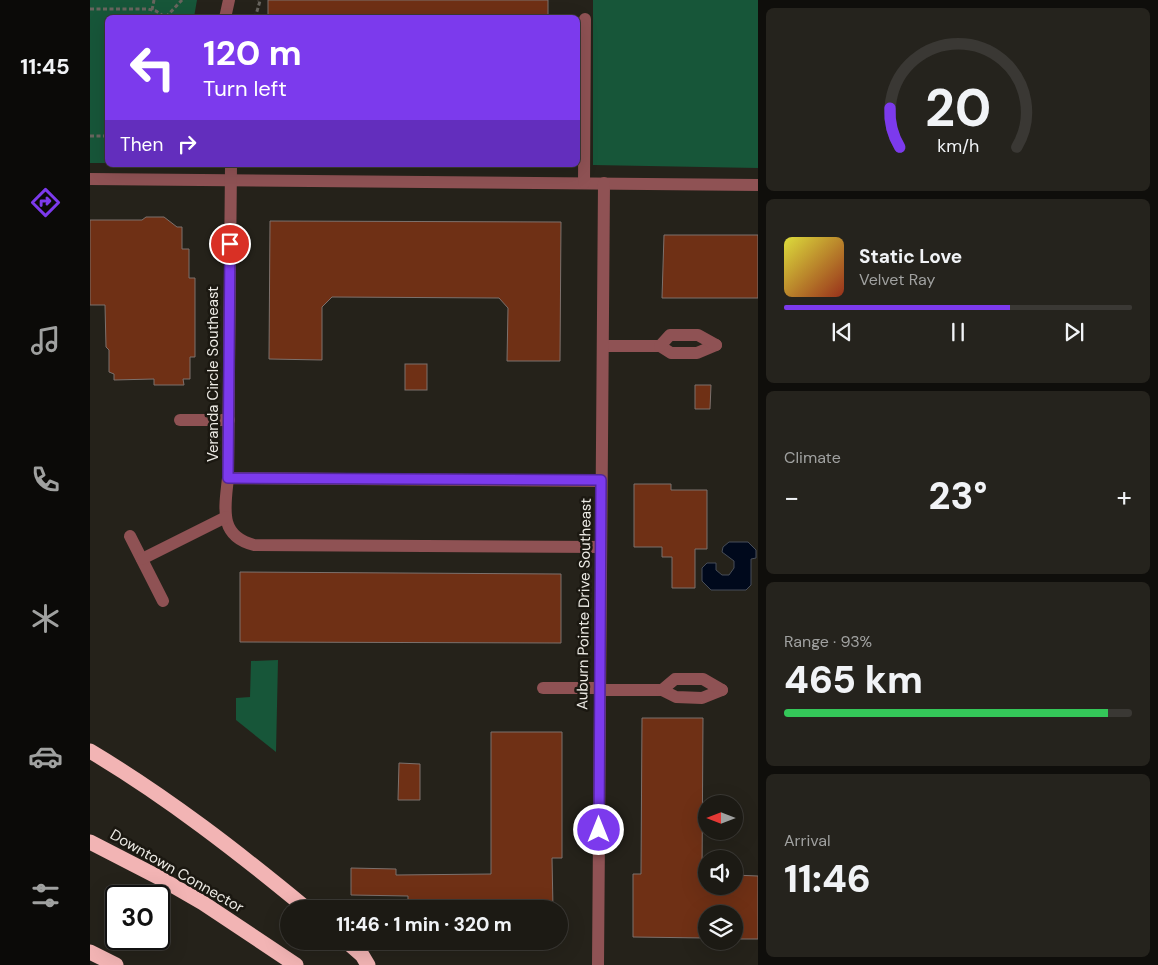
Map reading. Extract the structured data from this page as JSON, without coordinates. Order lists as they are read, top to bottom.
{
  "streets": {
    "highway": ["Downtown Connector"],
    "street": ["Veranda Circle Southeast", "Auburn Pointe Drive Southeast"]
  },
  "north": "left",
  "page": {
    "tabs": "11:45",
    "turn": ["120 m", "Turn left"],
    "then": "Then",
    "song": ["Static Love", "Velvet Ray"],
    "tile": [
      "Climate",
      ["Range · 93%", "465 km"],
      ["Arrival", "11:46"]
    ],
    "heat": ["−", "23°", "+"],
    "limit": "30",
    "trip": "11:46 · 1 min · 320 m",
    "gauge": ["20", "km/h"]
  }
}
